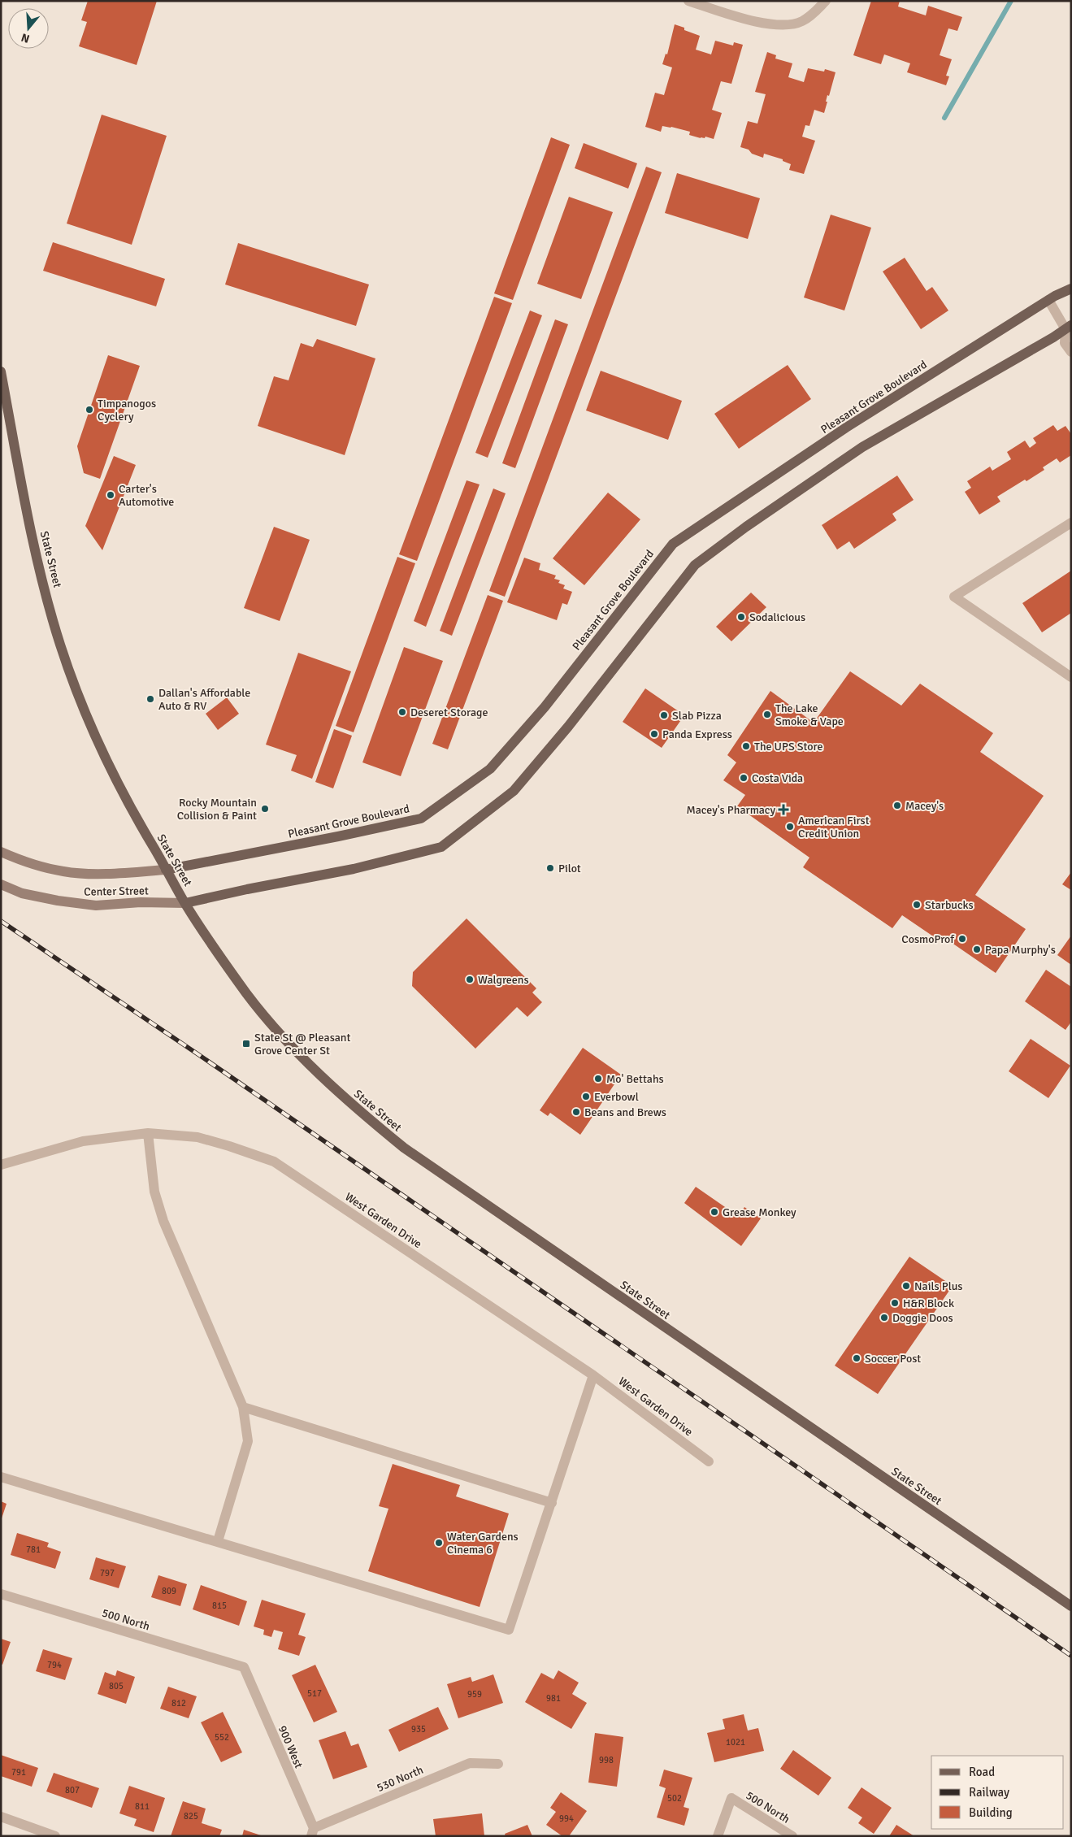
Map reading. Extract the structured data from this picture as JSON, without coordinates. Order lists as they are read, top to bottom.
{
  "streets": {
    "main road": ["Pleasant Grove Boulevard", "State Street", "Center Street"],
    "street": [
      "West Garden Drive",
      "500 North",
      "900 West",
      "530 North"
    ]
  },
  "crossings": [
    ["Pleasant Grove Boulevard", "State Street"],
    ["Pleasant Grove Boulevard", "Center Street"],
    ["State Street", "Center Street"],
    ["500 North", "900 West"],
    ["900 West", "530 North"]
  ],
  "places": {
    "other": [
      "Timpanogos Cyclery",
      "Carter's Automotive",
      "Sodalicious",
      "Dallan's Affordable Auto & RV",
      "Deseret Storage",
      "The Lake Smoke & Vape",
      "Slab Pizza",
      "Panda Express",
      "The UPS Store",
      "Costa Vida",
      "Macey's",
      "Rocky Mountain Collision & Paint",
      "American First Credit Union",
      "Pilot",
      "Starbucks",
      "CosmoProf",
      "Papa Murphy's",
      "Walgreens",
      "Mo' Bettahs",
      "Everbowl",
      "Beans and Brews",
      "Grease Monkey",
      "Nails Plus",
      "H&R Block",
      "Doggie Doos",
      "Soccer Post",
      "Water Gardens Cinema 6"
    ],
    "health": ["Macey's Pharmacy"],
    "transit": ["State St @ Pleasant Grove Center St"]
  },
  "house_numbers": [
    "781",
    "797",
    "809",
    "815",
    "794",
    "805",
    "517",
    "959",
    "981",
    "812",
    "935",
    "552",
    "1021",
    "998",
    "791",
    "807",
    "502",
    "811",
    "825",
    "994"
  ],
  "legend": ["Road", "Railway", "Building"],
  "north": "bottom"
}
